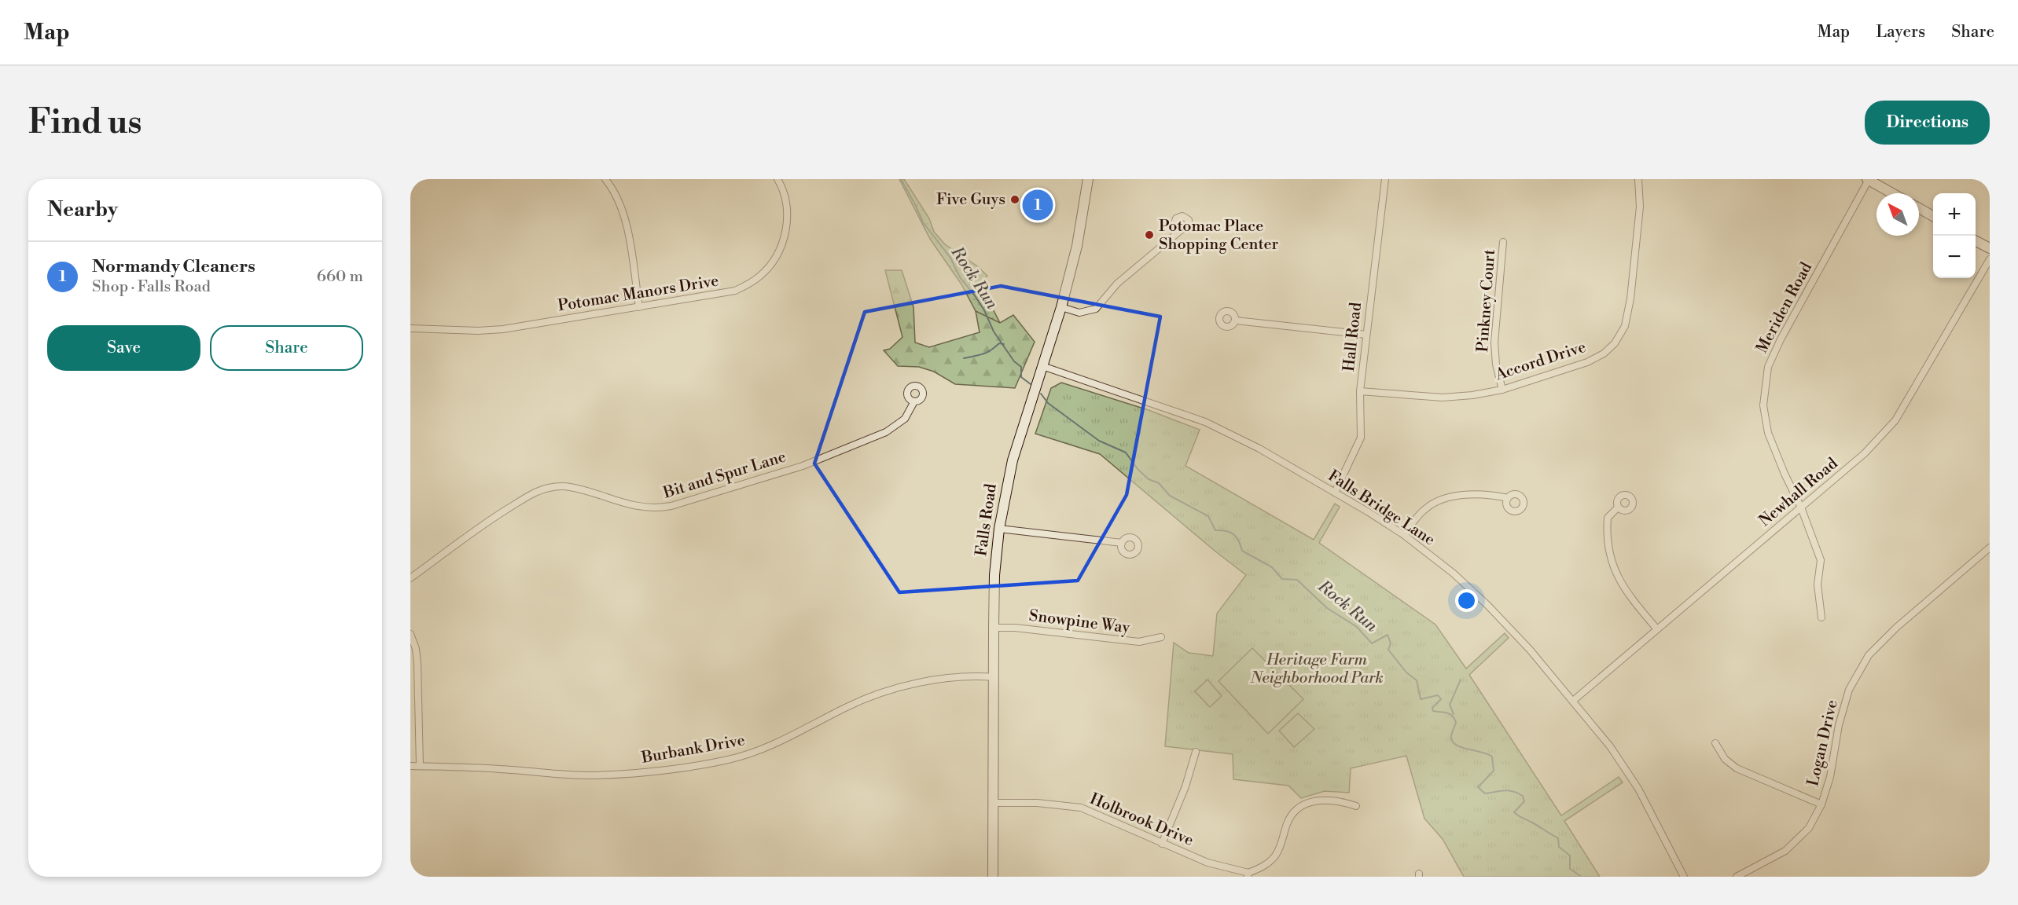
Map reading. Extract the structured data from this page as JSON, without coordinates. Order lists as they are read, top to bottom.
{
  "streets": {
    "main road": ["Falls Road"],
    "street": [
      "Potomac Manors Drive",
      "Pinkney Court",
      "Meriden Road",
      "Hall Road",
      "Accord Drive",
      "Bit and Spur Lane",
      "Newhall Road",
      "Falls Bridge Lane",
      "Snowpine Way",
      "Logan Drive",
      "Burbank Drive",
      "Holbrook Drive"
    ]
  },
  "crossings": [
    ["Pinkney Court", "Accord Drive"],
    ["Meriden Road", "Newhall Road"],
    ["Hall Road", "Accord Drive"],
    ["Hall Road", "Falls Bridge Lane"],
    ["Newhall Road", "Falls Bridge Lane"],
    ["Falls Bridge Lane", "Falls Road"],
    ["Falls Road", "Snowpine Way"],
    ["Falls Road", "Burbank Drive"],
    ["Falls Road", "Holbrook Drive"]
  ],
  "water": ["Rock Run"],
  "parks": ["Heritage Farm Neighborhood Park"],
  "places": ["Five Guys", "Potomac Place Shopping Center"],
  "north": "top left",
  "page": {
    "header": "Map",
    "nav": ["Map", "Layers", "Share"],
    "buttons": [
      "Directions",
      ["Save", "Share"]
    ],
    "title": "Find us",
    "heading": "Nearby",
    "pins": "1",
    "map_buttons": ["+", "−"],
    "list": [
      {
        "mark": "1",
        "name": "Normandy Cleaners",
        "note": "Shop · Falls Road",
        "value": "660 m"
      }
    ]
  }
}
